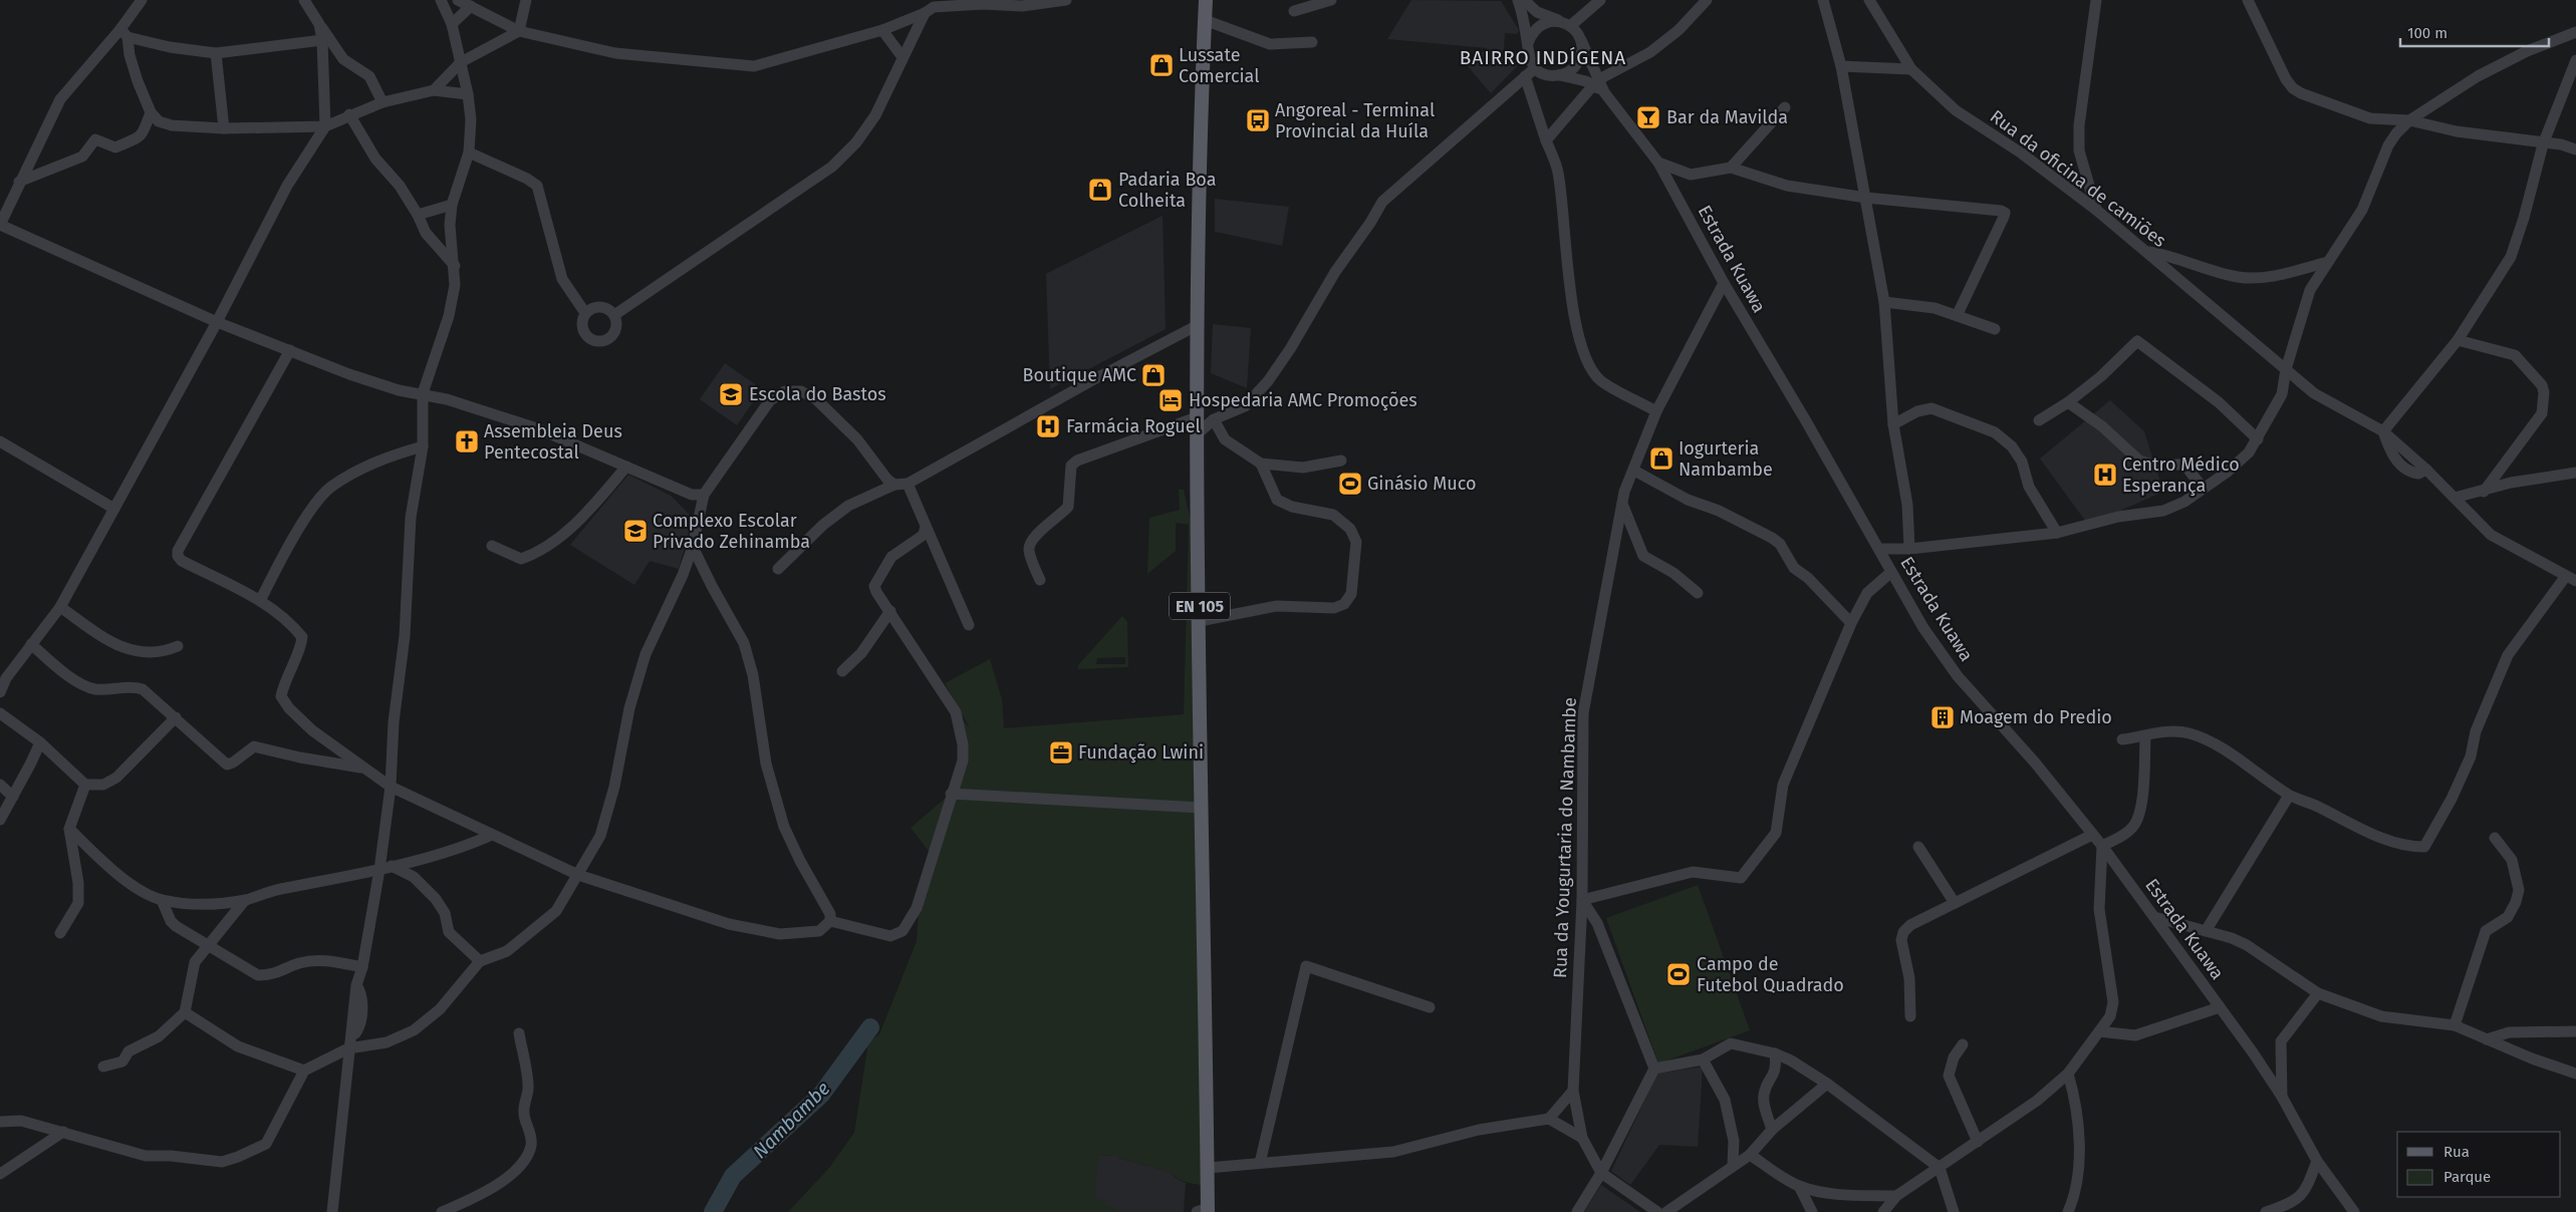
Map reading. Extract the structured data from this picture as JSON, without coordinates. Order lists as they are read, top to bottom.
{
  "streets": {
    "main road": ["EN 105"],
    "street": ["Rua da oficina de camiões", "Estrada Kuawa", "Rua da Yougurtaria do Nambambe"]
  },
  "crossings": [
    ["Estrada Kuawa", "Rua da Yougurtaria do Nambambe"]
  ],
  "districts": ["BAIRRO INDÍGENA"],
  "water": ["Nambambe"],
  "places": {
    "shop": [
      "Lussate Comercial",
      "Padaria Boa Colheita",
      "Boutique AMC",
      "Iogurteria Nambambe"
    ],
    "bar": ["Bar da Mavilda"],
    "bus stop": ["Angoreal - Terminal Provincial da Huíla"],
    "school or university": ["Escola do Bastos", "Complexo Escolar Privado Zehinamba"],
    "hotel": ["Hospedaria AMC Promoções"],
    "hospital": ["Farmácia Roguel", "Centro Médico Esperança"],
    "church": ["Assembleia Deus Pentecostal"],
    "sports": ["Ginásio Muco", "Campo de Futebol Quadrado"],
    "building": ["Moagem do Predio"],
    "office": ["Fundação Lwini"]
  },
  "legend": ["Rua", "Parque"],
  "scale_bar": "100 m"
}
